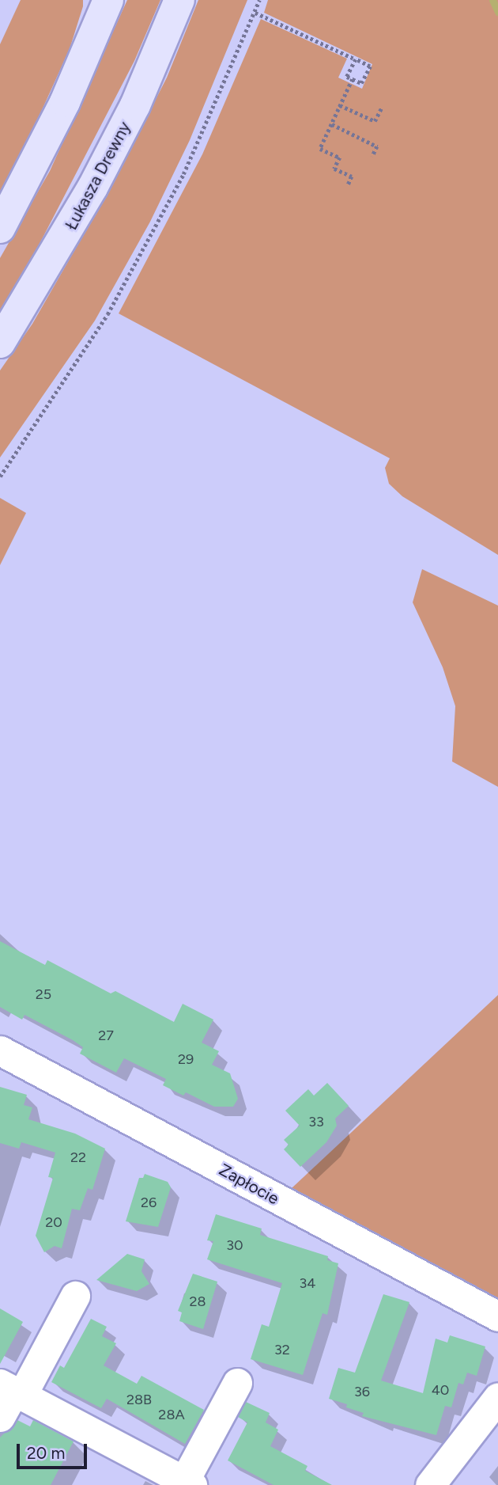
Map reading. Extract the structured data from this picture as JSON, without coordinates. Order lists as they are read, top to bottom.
{
  "streets": {
    "main road": ["Łukasza Drewny"],
    "street": ["Zapłocie"]
  },
  "house_numbers": [
    "25",
    "27",
    "29",
    "33",
    "22",
    "26",
    "20",
    "30",
    "34",
    "28",
    "32",
    "40",
    "36",
    "28B",
    "28A"
  ],
  "scale_bar": "20 m"
}
